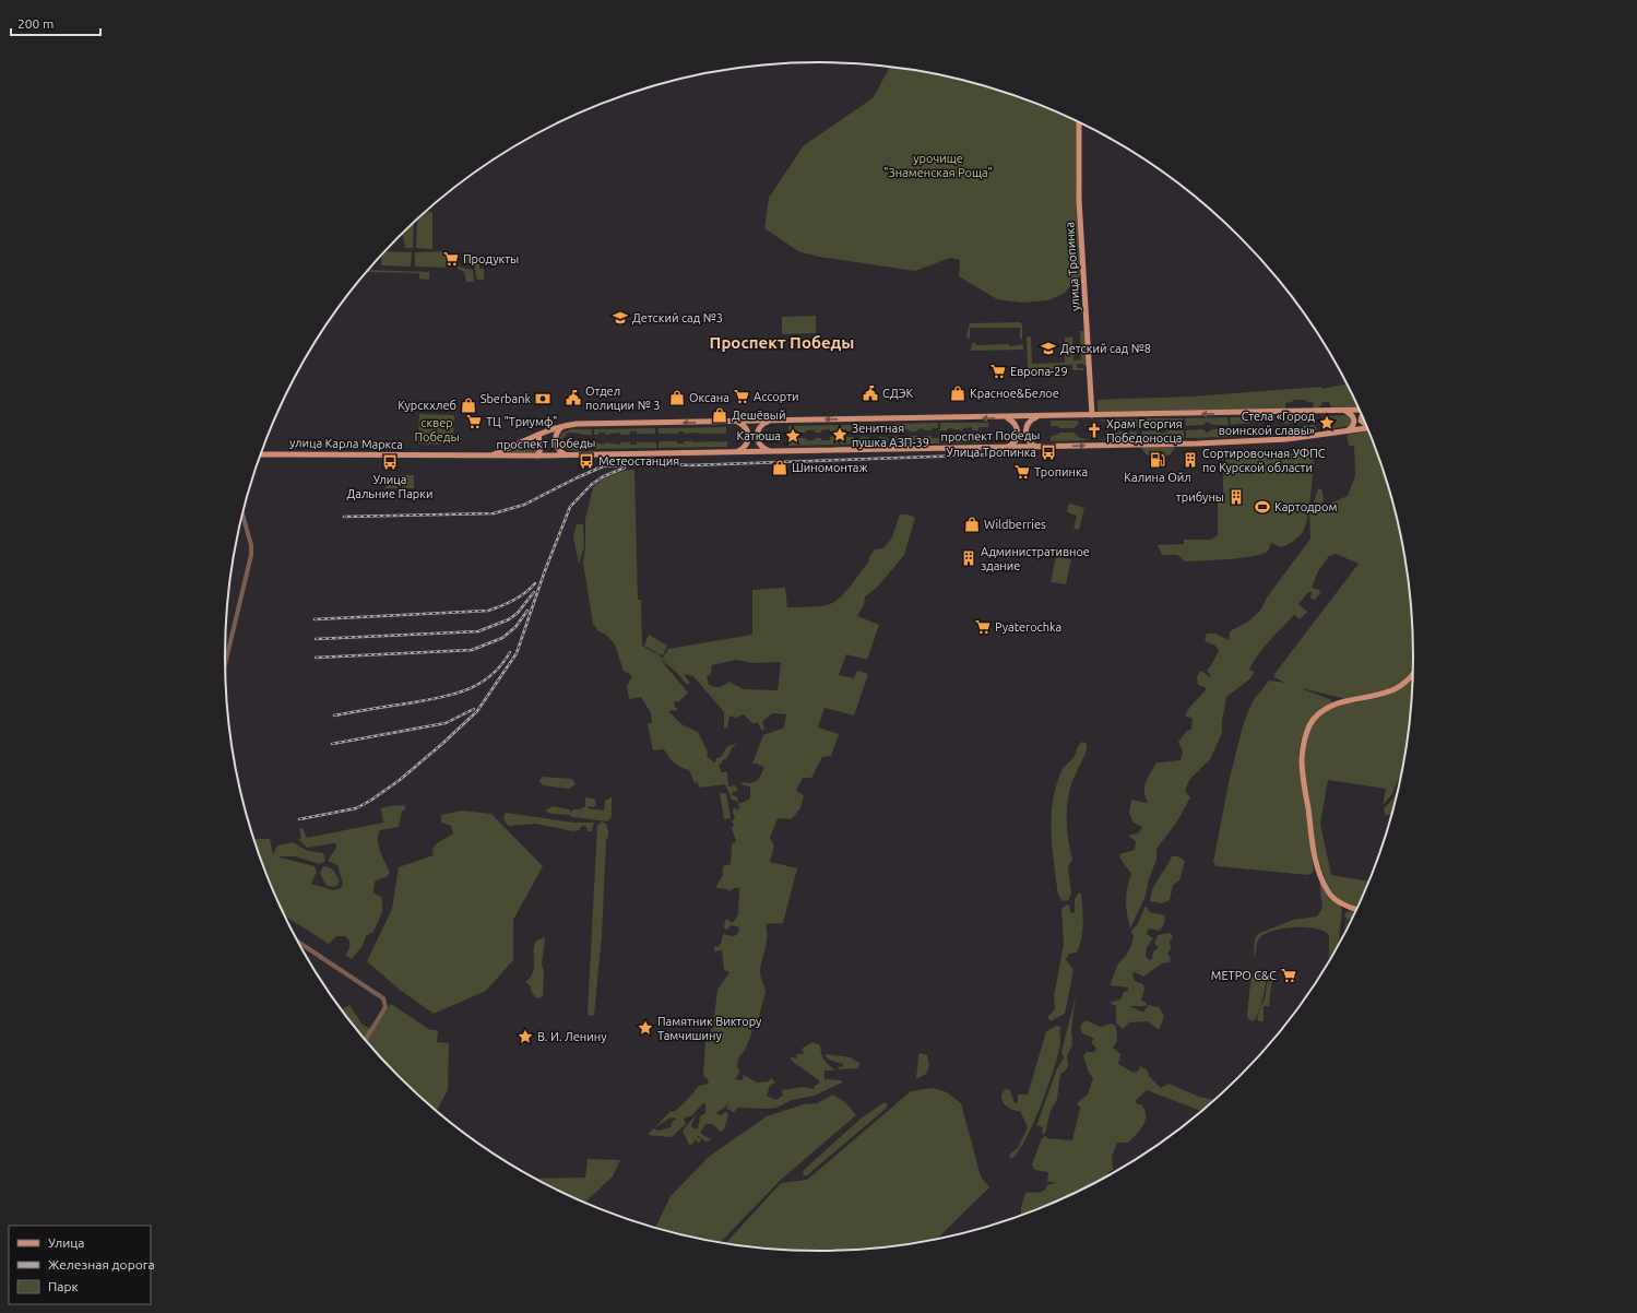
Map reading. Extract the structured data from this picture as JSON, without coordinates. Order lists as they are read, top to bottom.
{
  "streets": {
    "main road": ["улица Тропинка", "проспект Победы", "улица Карла Маркса"]
  },
  "crossings": [
    ["улица Тропинка", "проспект Победы"],
    ["проспект Победы", "улица Карла Маркса"]
  ],
  "districts": ["Проспект Победы"],
  "parks": ["урочище \"Знаменская Роща\"", "сквер Победы"],
  "places": {
    "supermarket": [
      "Продукты",
      "Европа-29",
      "Ассорти",
      "ТЦ \"Триумф\"",
      "Тропинка",
      "Pyaterochka",
      "МЕТРО С&С"
    ],
    "school or university": ["Детский сад №3", "Детский сад №8"],
    "public building": ["СДЭК", "Отдел полиции № 3"],
    "shop": [
      "Красное&Белое",
      "Оксана",
      "Курскхлеб",
      "Дешёвый",
      "Шиномонтаж",
      "Wildberries"
    ],
    "bank": ["Sberbank"],
    "place": [
      "Стела «Город воинской славы»",
      "Зенитная пушка АЗП-39",
      "Катюша",
      "Памятник Виктору Тамчишину",
      "В. И. Ленину"
    ],
    "church": ["Храм Георгия Победоносца"],
    "bus stop": ["Улица Тропинка", "Метеостанция", "Улица Дальние Парки"],
    "fuel station": ["Калина Ойл"],
    "building": ["Сортировочная УФПС по Курской области", "трибуны", "Административное здание"],
    "sports": ["Картодром"]
  },
  "legend": ["Улица", "Железная дорога", "Парк"],
  "scale_bar": "200 m"
}
